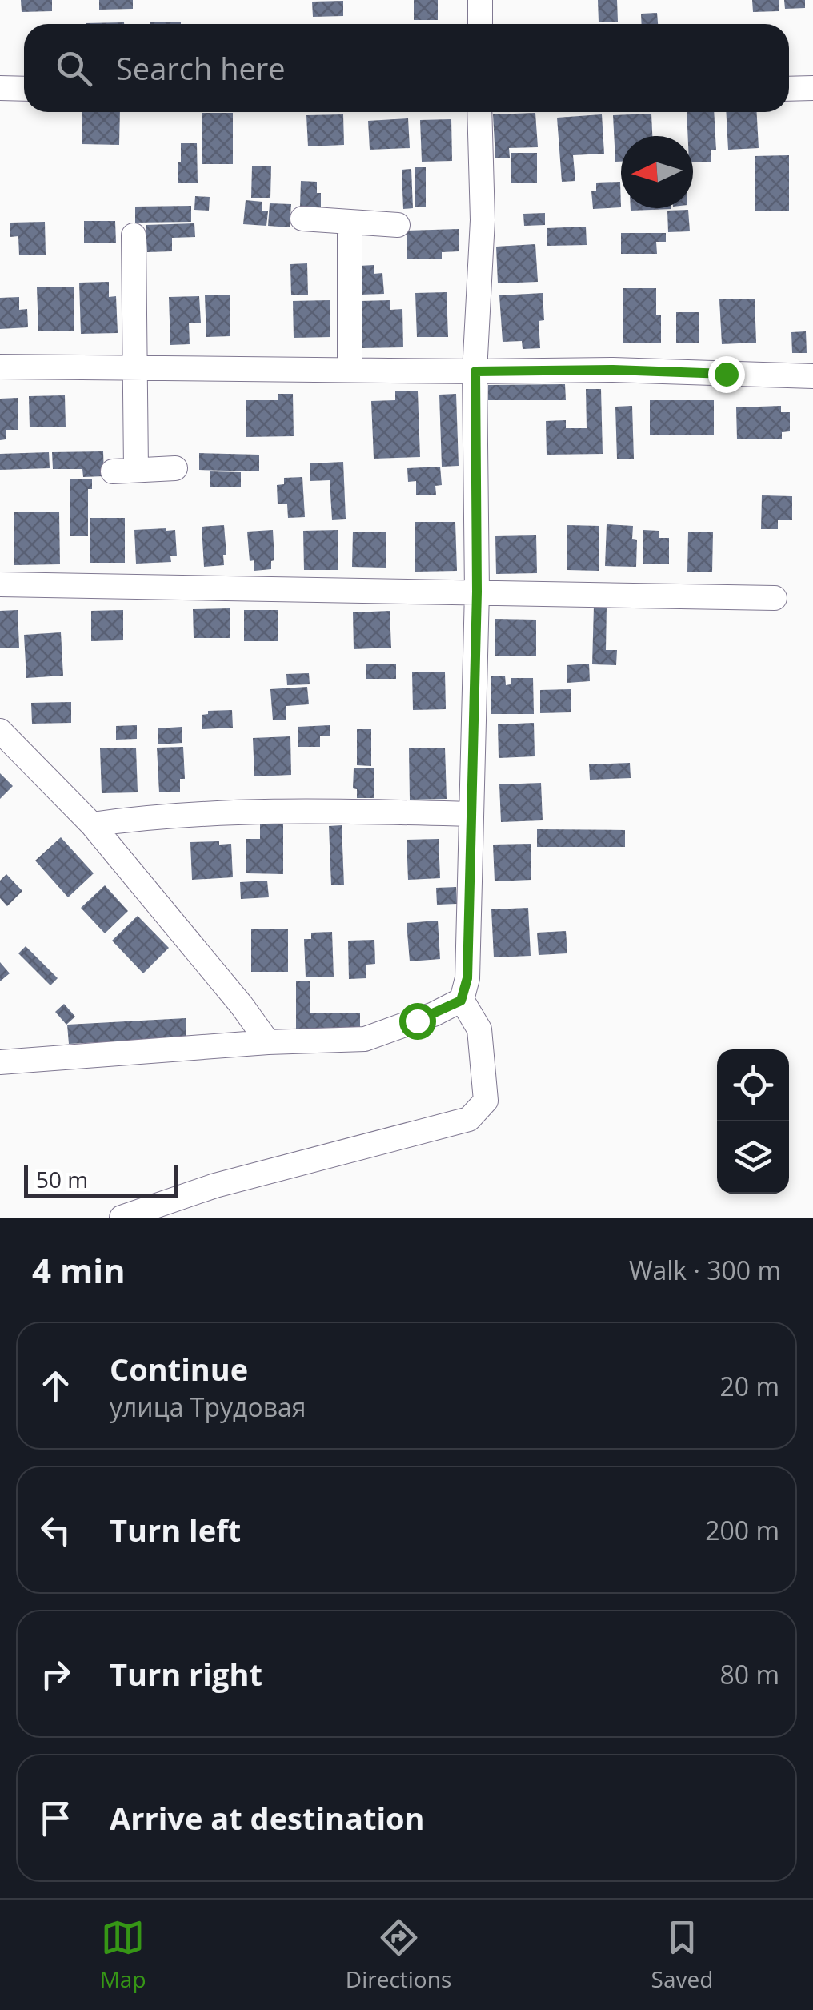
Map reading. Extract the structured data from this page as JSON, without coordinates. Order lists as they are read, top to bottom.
{
  "scale_bar": "50 m",
  "north": "left",
  "page": {
    "search": "Search here",
    "scale": "50 m",
    "heading": ["4 min", "Walk · 300 m"],
    "list": [
      ["Continue", "улица Трудовая", "20 m"],
      ["Turn left", "200 m"],
      ["Turn right", "80 m"],
      "Arrive at destination"
    ],
    "nav": ["Map", "Directions", "Saved"]
  }
}
